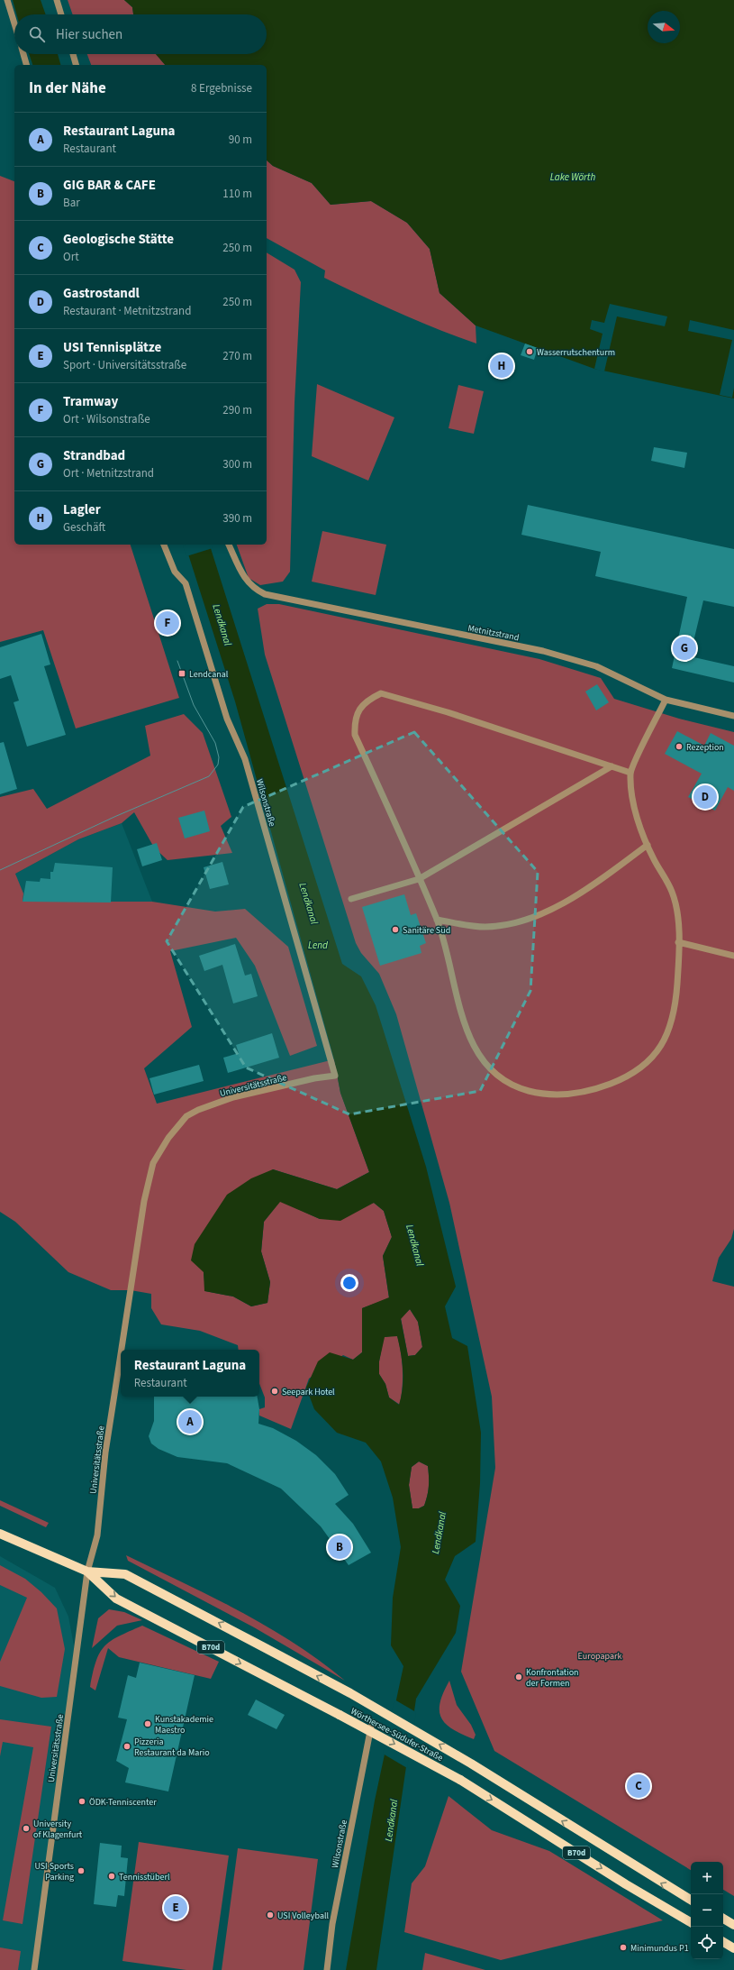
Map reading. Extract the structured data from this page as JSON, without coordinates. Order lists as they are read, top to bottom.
{
  "streets": {
    "main road": ["B70d", "Wörthersee-Südufer-Straße"],
    "street": ["Metnitzstrand", "Wilsonstraße", "Universitätsstraße"]
  },
  "crossings": [
    ["Wilsonstraße", "Universitätsstraße"],
    ["Universitätsstraße", "Wörthersee-Südufer-Straße"]
  ],
  "water": ["Lake Wörth", "Lendkanal", "Lend"],
  "parks": ["Europapark"],
  "places": {
    "other": [
      "Wasserrutschenturm",
      "Rezeption",
      "Sanitäre Süd",
      "Seepark Hotel",
      "Konfrontation der Formen",
      "Kunstakademie Maestro",
      "Pizzeria Restaurant da Mario",
      "ÖDK-Tenniscenter",
      "University of Klagenfurt",
      "USI Sports Parking",
      "Tennisstüberl",
      "USI Volleyball",
      "Minimundus P1"
    ],
    "transit": ["Lendcanal"]
  },
  "north": "right",
  "page": {
    "search": "Hier suchen",
    "heading": ["In der Nähe", "8 Ergebnisse"],
    "list": [
      {
        "mark": "A",
        "name": "Restaurant Laguna",
        "note": "Restaurant",
        "value": "90 m"
      },
      {
        "mark": "B",
        "name": "GIG BAR & CAFE",
        "note": "Bar",
        "value": "110 m"
      },
      {
        "mark": "C",
        "name": "Geologische Stätte",
        "note": "Ort",
        "value": "250 m"
      },
      {
        "mark": "D",
        "name": "Gastrostandl",
        "note": "Restaurant · Metnitzstrand",
        "value": "250 m"
      },
      {
        "mark": "E",
        "name": "USI Tennisplätze",
        "note": "Sport · Universitätsstraße",
        "value": "270 m"
      },
      {
        "mark": "F",
        "name": "Tramway",
        "note": "Ort · Wilsonstraße",
        "value": "290 m"
      },
      {
        "mark": "G",
        "name": "Strandbad",
        "note": "Ort · Metnitzstrand",
        "value": "300 m"
      },
      {
        "mark": "H",
        "name": "Lagler",
        "note": "Geschäft",
        "value": "390 m"
      }
    ],
    "pins": [
      "H",
      "F",
      "G",
      "D",
      "A",
      "B",
      "C",
      "E"
    ],
    "popup": ["Restaurant Laguna", "Restaurant"],
    "map_buttons": ["+", "−"]
  }
}
